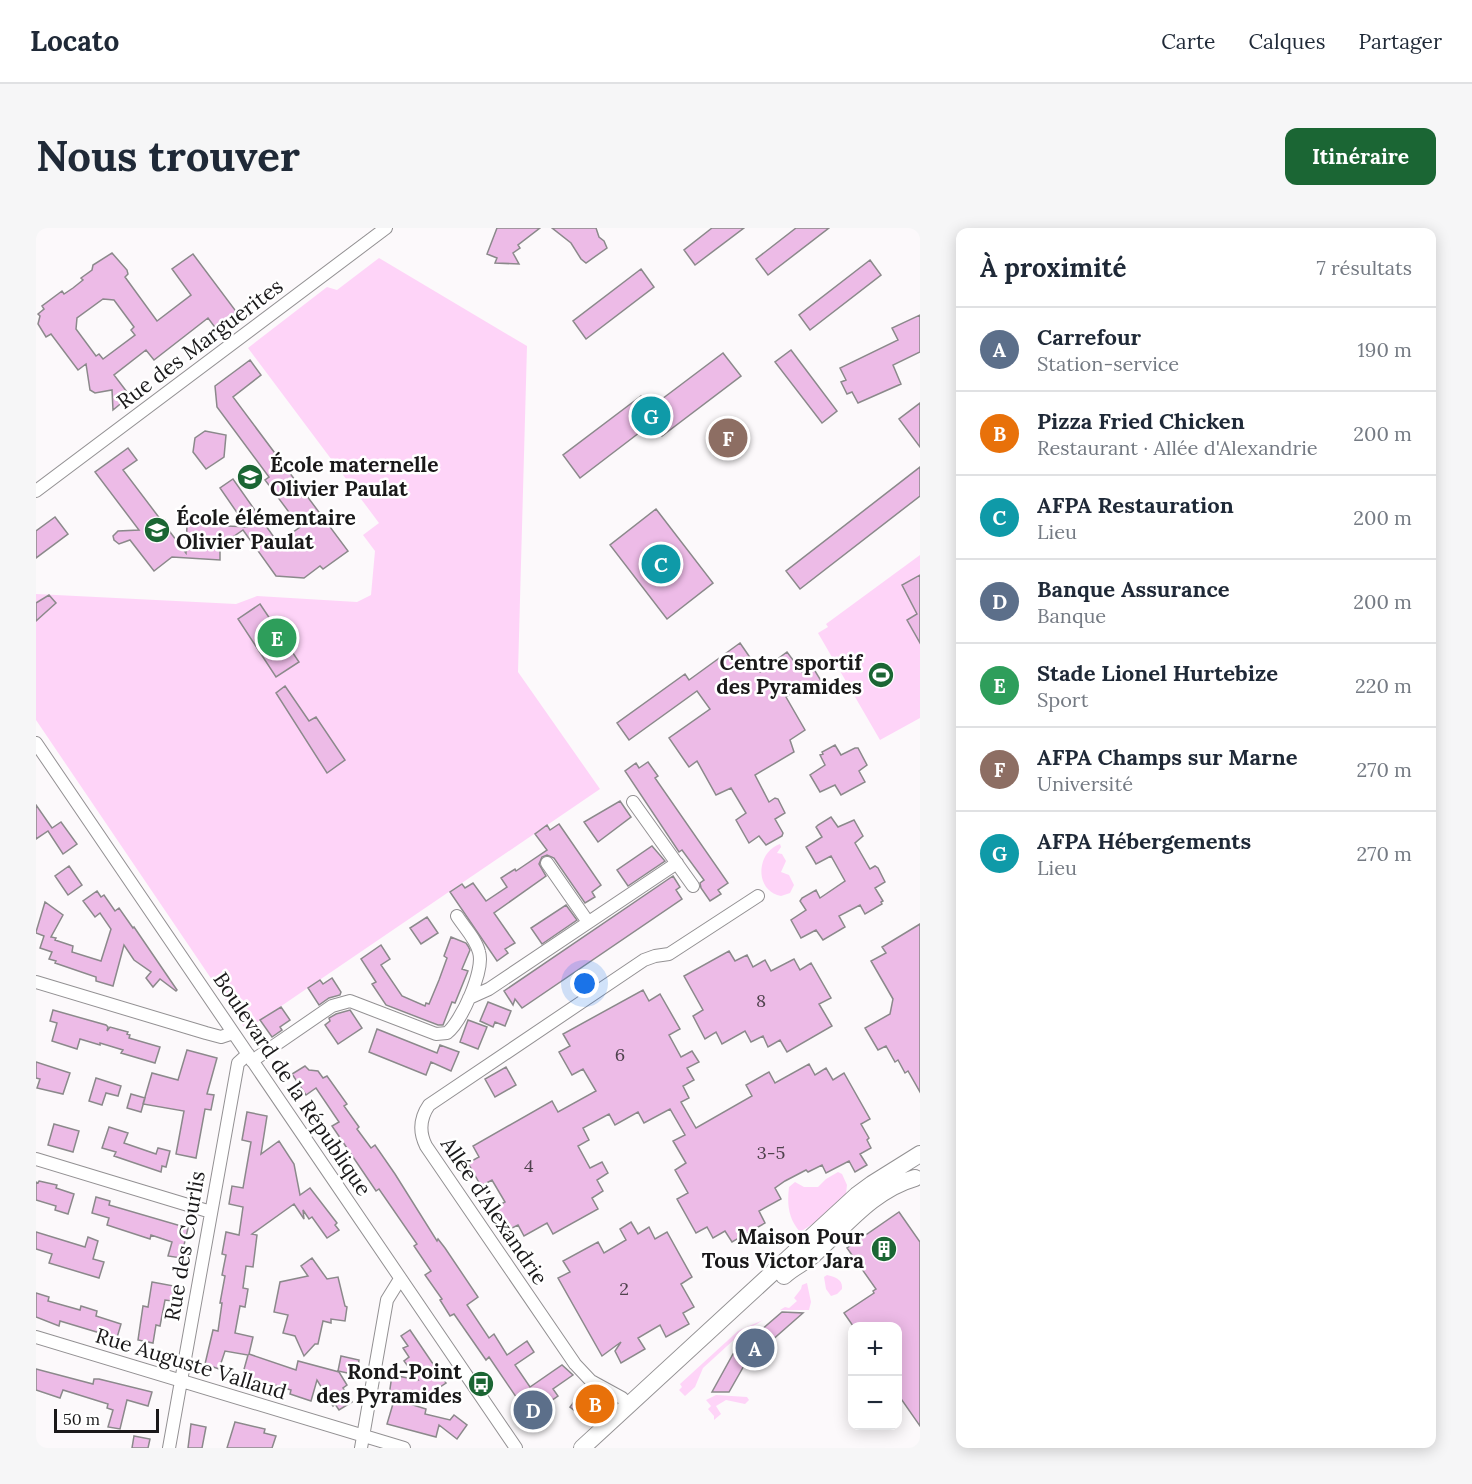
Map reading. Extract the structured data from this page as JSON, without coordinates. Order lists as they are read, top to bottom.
{
  "streets": {
    "street": [
      "Rue des Marguerites",
      "Boulevard de la République",
      "Allée d'Alexandrie",
      "Rue des Courlis",
      "Rue Auguste Vallaud"
    ]
  },
  "crossings": [
    ["Boulevard de la République", "Rue des Courlis"],
    ["Rue des Courlis", "Rue Auguste Vallaud"]
  ],
  "places": {
    "school or university": ["École maternelle Olivier Paulat", "École élémentaire Olivier Paulat"],
    "sports": ["Centre sportif des Pyramides"],
    "building": ["Maison Pour Tous Victor Jara"],
    "bus stop": ["Rond-Point des Pyramides"]
  },
  "house_numbers": [
    "8",
    "6",
    "3-5",
    "4",
    "2"
  ],
  "scale_bar": "50 m",
  "page": {
    "header": "Locato",
    "nav": ["Carte", "Calques", "Partager"],
    "buttons": "Itinéraire",
    "title": "Nous trouver",
    "heading": ["À proximité", "7 résultats"],
    "list": [
      {
        "mark": "A",
        "name": "Carrefour",
        "note": "Station-service",
        "value": "190 m"
      },
      {
        "mark": "B",
        "name": "Pizza Fried Chicken",
        "note": "Restaurant · Allée d'Alexandrie",
        "value": "200 m"
      },
      {
        "mark": "C",
        "name": "AFPA Restauration",
        "note": "Lieu",
        "value": "200 m"
      },
      {
        "mark": "D",
        "name": "Banque Assurance",
        "note": "Banque",
        "value": "200 m"
      },
      {
        "mark": "E",
        "name": "Stade Lionel Hurtebize",
        "note": "Sport",
        "value": "220 m"
      },
      {
        "mark": "F",
        "name": "AFPA Champs sur Marne",
        "note": "Université",
        "value": "270 m"
      },
      {
        "mark": "G",
        "name": "AFPA Hébergements",
        "note": "Lieu",
        "value": "270 m"
      }
    ],
    "pins": [
      "G",
      "F",
      "C",
      "E",
      "A",
      "B",
      "D"
    ],
    "map_buttons": ["+", "−"],
    "scale": "50 m"
  }
}
